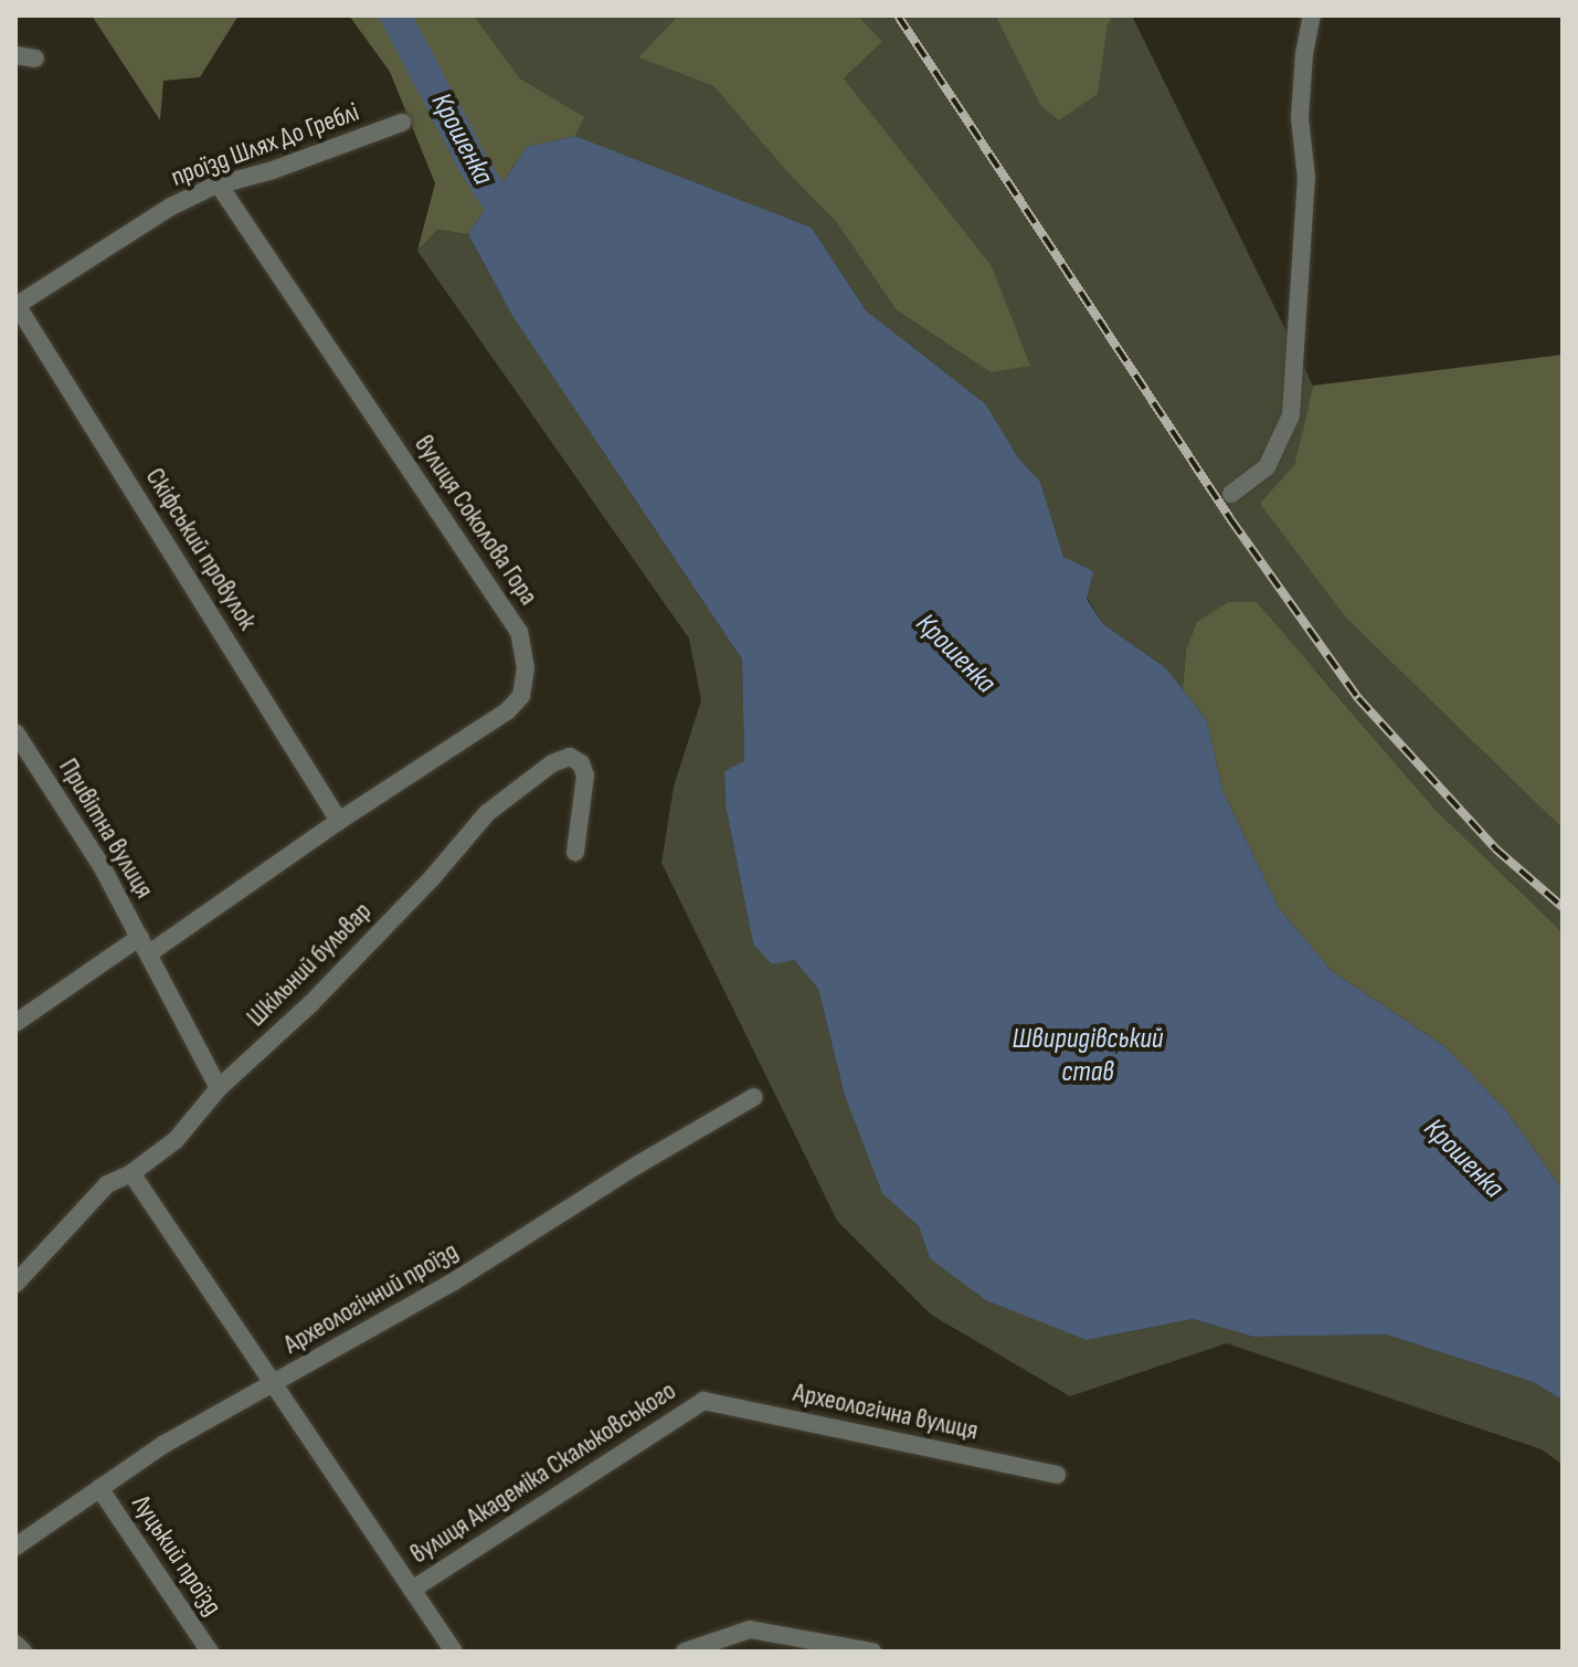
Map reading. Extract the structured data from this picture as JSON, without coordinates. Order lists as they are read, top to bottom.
{
  "streets": {
    "street": [
      "проїзд Шлях До Греблі",
      "вулиця Соколова Гора",
      "Скіфський провулок",
      "Привітна вулиця",
      "Шкільний бульвар",
      "Археологічний проїзд",
      "Археологічна вулиця",
      "вулиця Академіка Скальковського",
      "Луцький проїзд"
    ]
  },
  "crossings": [
    ["проїзд Шлях До Греблі", "вулиця Соколова Гора"],
    ["проїзд Шлях До Греблі", "Скіфський провулок"],
    ["вулиця Соколова Гора", "Скіфський провулок"],
    ["вулиця Соколова Гора", "Привітна вулиця"],
    ["Привітна вулиця", "Шкільний бульвар"],
    ["Археологічний проїзд", "Луцький проїзд"],
    ["Археологічна вулиця", "вулиця Академіка Скальковського"]
  ],
  "water": ["Крошенка", "Швиридівський став"]
}
